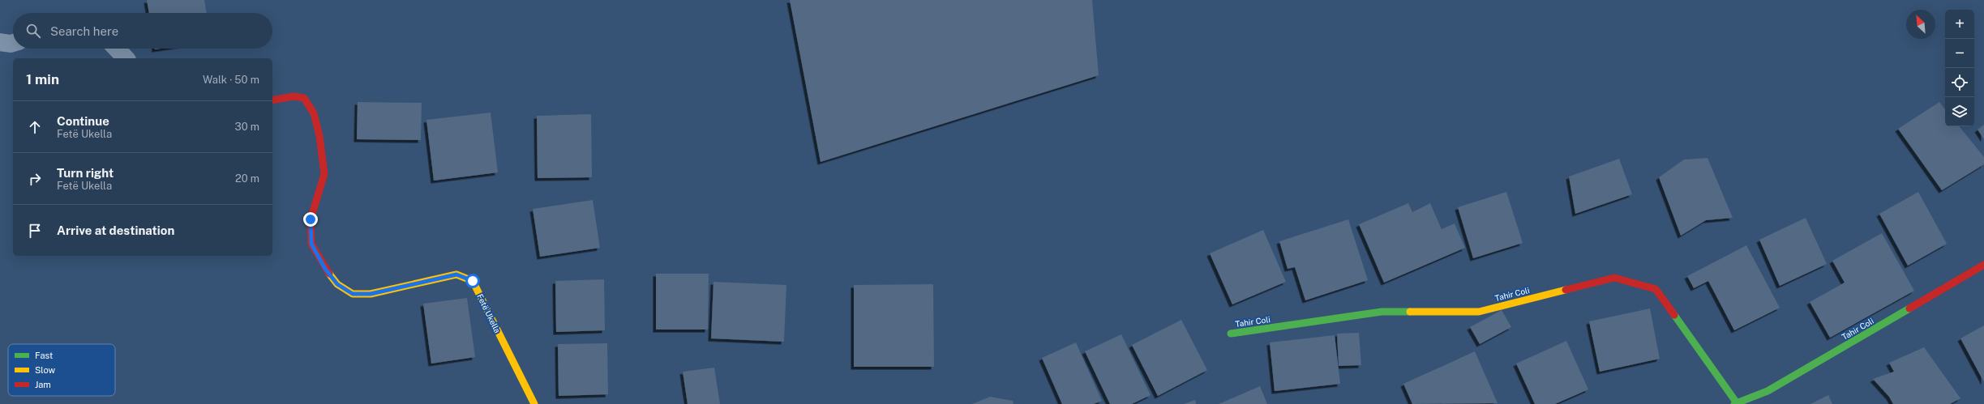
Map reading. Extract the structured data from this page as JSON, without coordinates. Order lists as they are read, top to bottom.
{
  "streets": {
    "street": ["Tahir Coli", "Fetë Ukella"]
  },
  "legend": ["Fast", "Slow", "Jam"],
  "north": "top left",
  "page": {
    "map_buttons": ["+", "−"],
    "search": "Search here",
    "heading": ["1 min", "Walk · 50 m"],
    "list": [
      ["Continue", "Fetë Ukella", "30 m"],
      ["Turn right", "Fetë Ukella", "20 m"],
      "Arrive at destination"
    ]
  }
}
